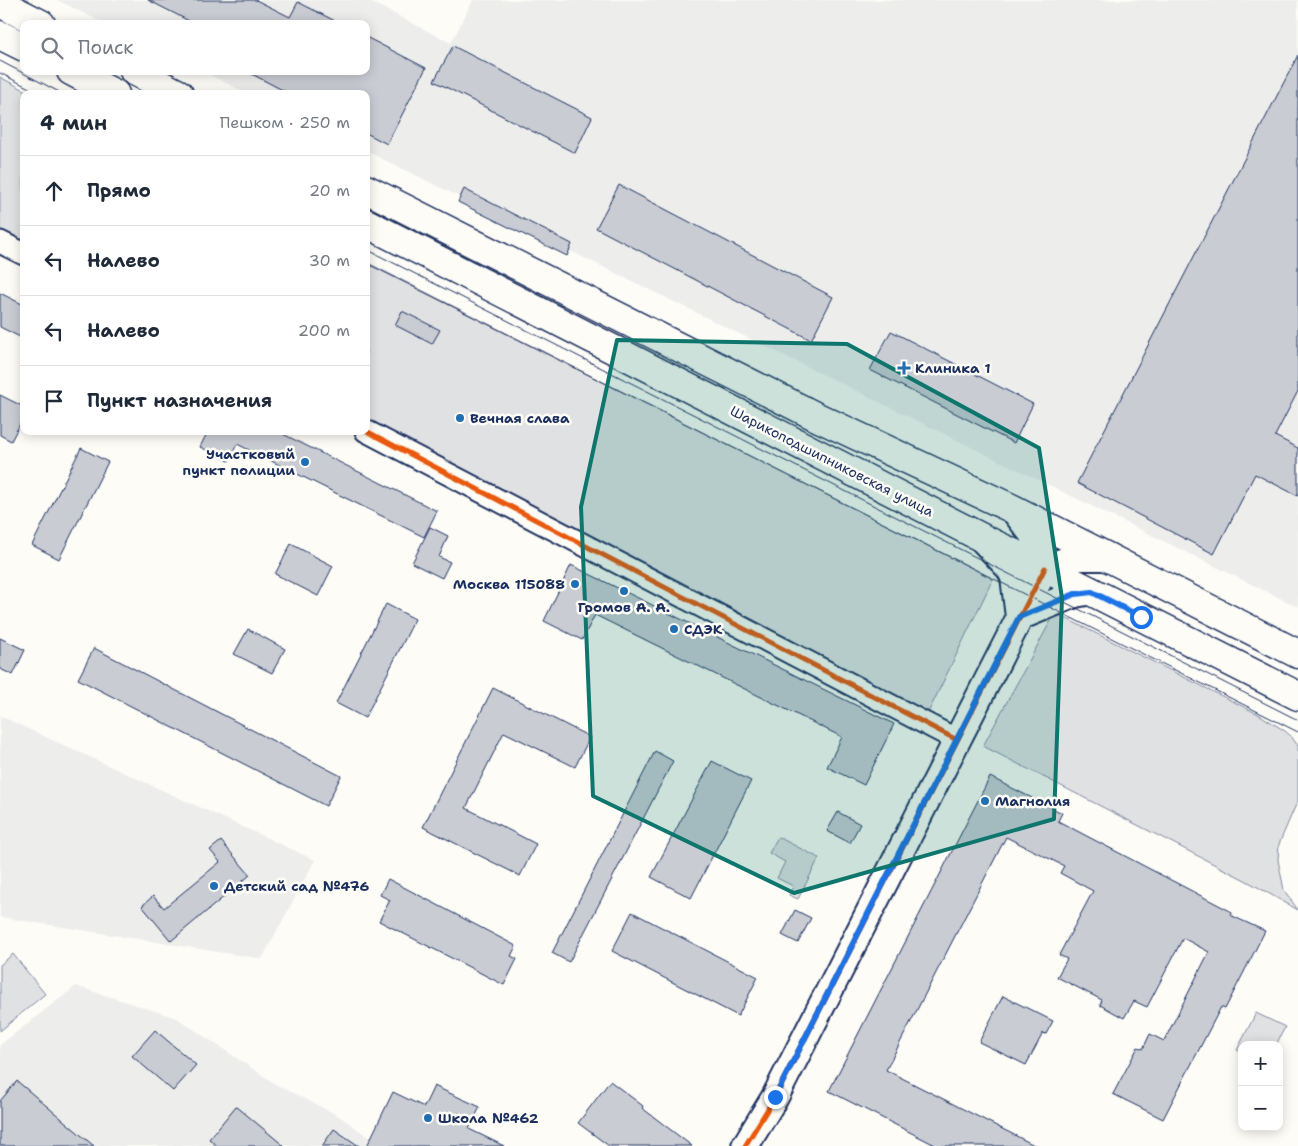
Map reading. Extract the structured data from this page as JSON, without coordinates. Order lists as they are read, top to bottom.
{
  "streets": {
    "main road": ["Шарикоподшипниковская улица"]
  },
  "places": {
    "health": ["Клиника 1"],
    "other": [
      "Вечная слава",
      "Участковый пункт полиции",
      "Москва 115088",
      "Громов А. А.",
      "СДЭК",
      "Магнолия",
      "Детский сад №476",
      "Школа №462"
    ]
  },
  "page": {
    "search": "Поиск",
    "heading": ["4 мин", "Пешком · 250 m"],
    "list": [
      ["Прямо", "20 m"],
      ["Налево", "30 m"],
      ["Налево", "200 m"],
      "Пункт назначения"
    ],
    "map_buttons": ["+", "−"]
  }
}
